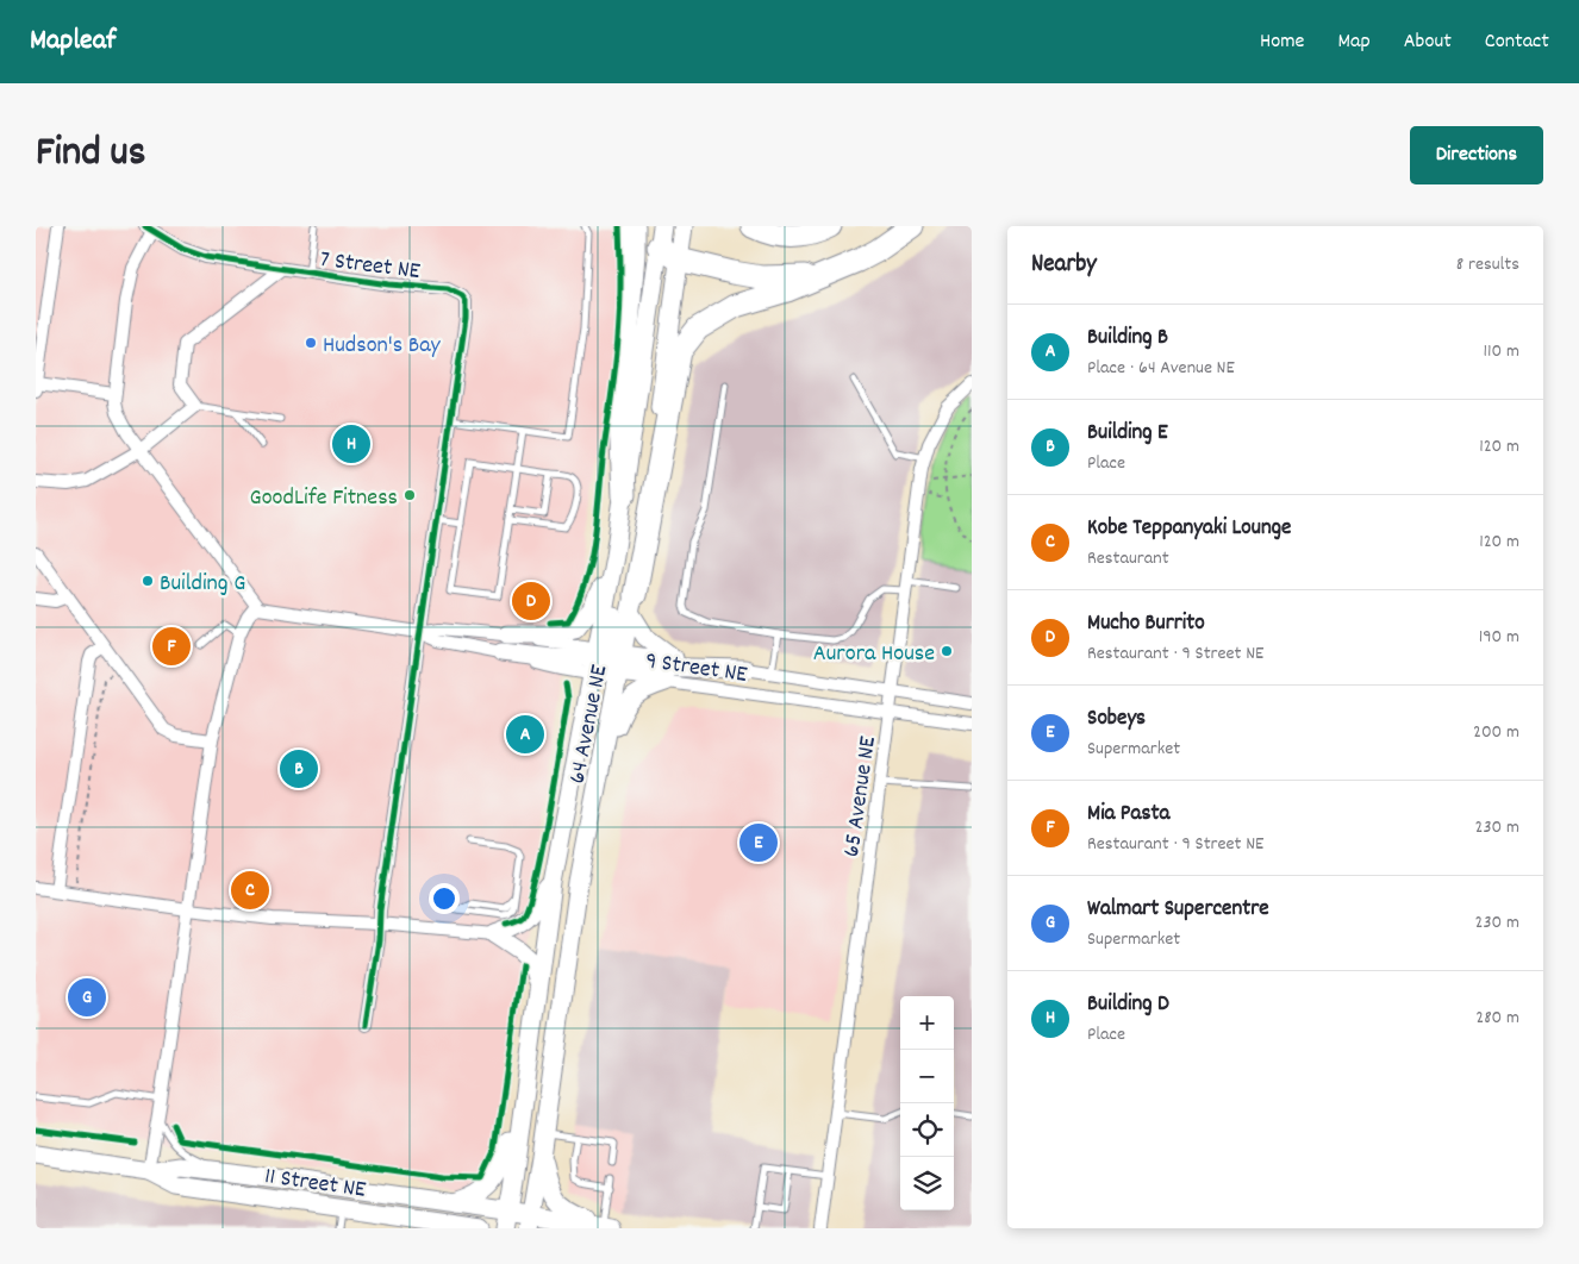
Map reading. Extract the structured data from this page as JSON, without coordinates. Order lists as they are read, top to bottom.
{
  "streets": {
    "street": [
      "7 Street NE",
      "9 Street NE",
      "64 Avenue NE",
      "65 Avenue NE",
      "11 Street NE"
    ]
  },
  "crossings": [
    ["9 Street NE", "64 Avenue NE"],
    ["9 Street NE", "65 Avenue NE"],
    ["64 Avenue NE", "11 Street NE"]
  ],
  "places": [
    "Hudson's Bay",
    "GoodLife Fitness",
    "Building G",
    "Aurora House"
  ],
  "page": {
    "header": "Mapleaf",
    "nav": [
      "Home",
      "Map",
      "About",
      "Contact"
    ],
    "title": "Find us",
    "buttons": "Directions",
    "heading": ["Nearby", "8 results"],
    "list": [
      {
        "mark": "A",
        "name": "Building B",
        "note": "Place · 64 Avenue NE",
        "value": "110 m"
      },
      {
        "mark": "B",
        "name": "Building E",
        "note": "Place",
        "value": "120 m"
      },
      {
        "mark": "C",
        "name": "Kobe Teppanyaki Lounge",
        "note": "Restaurant",
        "value": "120 m"
      },
      {
        "mark": "D",
        "name": "Mucho Burrito",
        "note": "Restaurant · 9 Street NE",
        "value": "190 m"
      },
      {
        "mark": "E",
        "name": "Sobeys",
        "note": "Supermarket",
        "value": "200 m"
      },
      {
        "mark": "F",
        "name": "Mia Pasta",
        "note": "Restaurant · 9 Street NE",
        "value": "230 m"
      },
      {
        "mark": "G",
        "name": "Walmart Supercentre",
        "note": "Supermarket",
        "value": "230 m"
      },
      {
        "mark": "H",
        "name": "Building D",
        "note": "Place",
        "value": "280 m"
      }
    ],
    "pins": [
      "H",
      "D",
      "F",
      "A",
      "B",
      "E",
      "C",
      "G"
    ],
    "map_buttons": ["+", "−"]
  }
}
